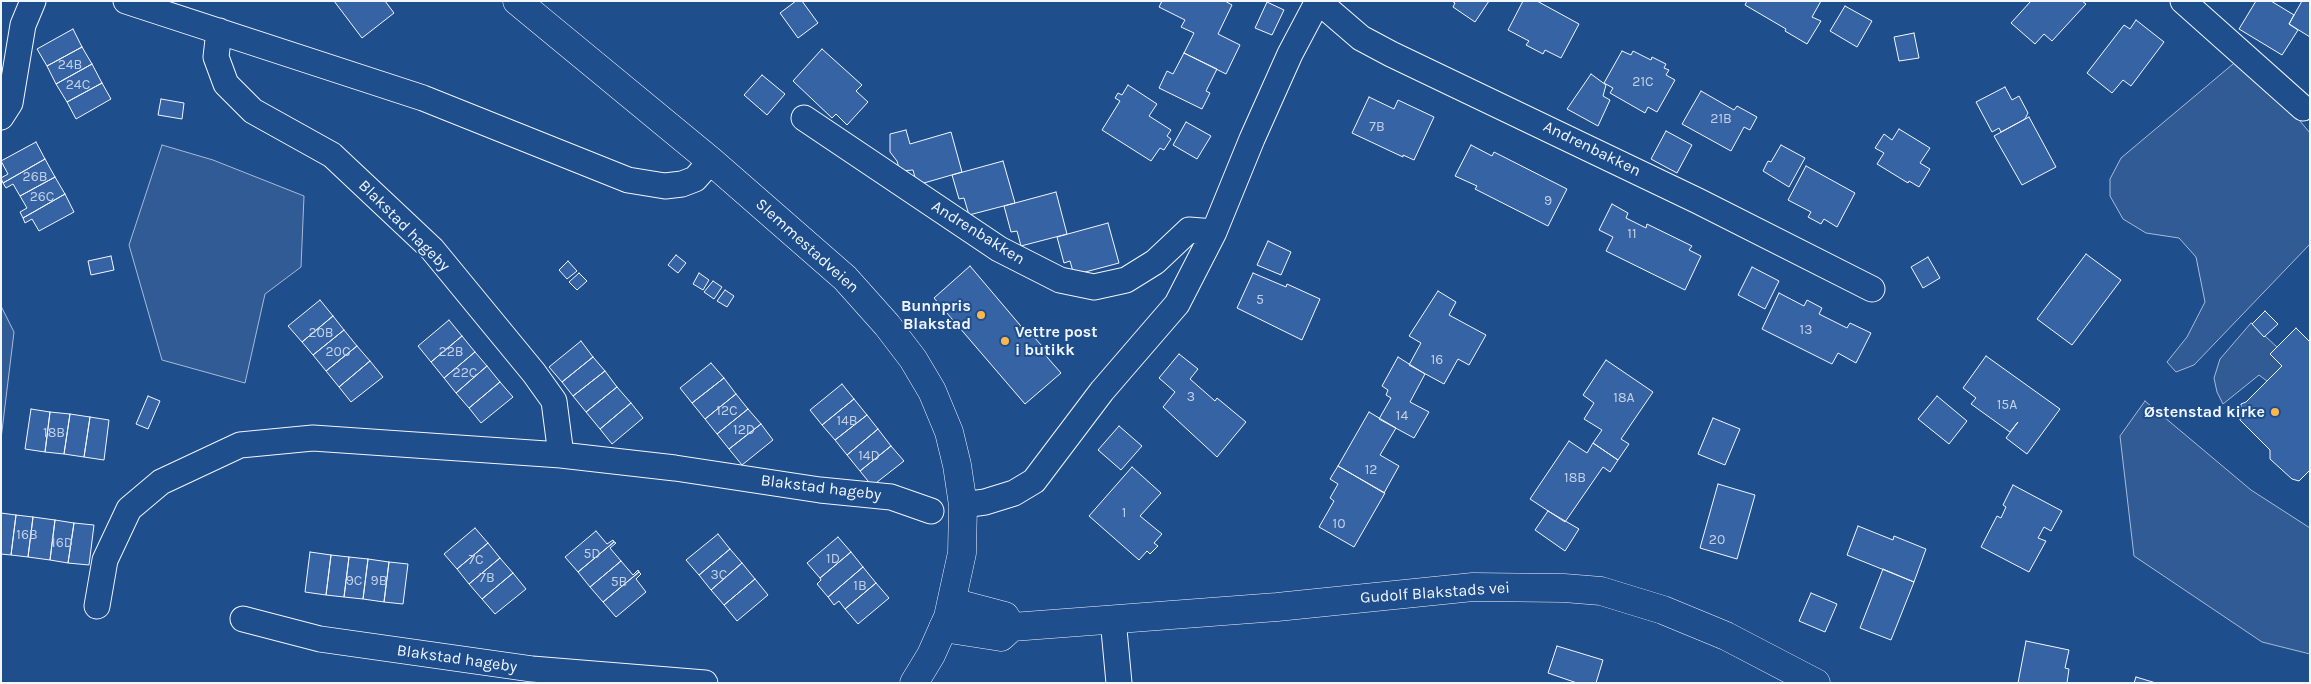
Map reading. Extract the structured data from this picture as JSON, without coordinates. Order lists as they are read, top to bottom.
{
  "streets": {
    "street": [
      "Andrenbakken",
      "Blakstad hageby",
      "Slemmestadveien",
      "Gudolf Blakstads vei"
    ]
  },
  "crossings": [
    ["Andrenbakken", "Slemmestadveien"],
    ["Slemmestadveien", "Gudolf Blakstads vei"]
  ],
  "places": ["Bunnpris Blakstad", "Vettre post i butikk", "Østenstad kirke"],
  "house_numbers": [
    "24B",
    "21C",
    "24C",
    "21B",
    "7B",
    "26B",
    "26C",
    "9",
    "11",
    "5",
    "13",
    "20B",
    "20C",
    "22B",
    "16",
    "22C",
    "3",
    "18A",
    "15A",
    "12C",
    "14",
    "14B",
    "12D",
    "18B",
    "14D",
    "12",
    "18B",
    "1",
    "10",
    "16B",
    "20",
    "16D",
    "5D",
    "1D",
    "7C",
    "3C",
    "7B",
    "9C",
    "9B",
    "5B",
    "1B"
  ]
}
